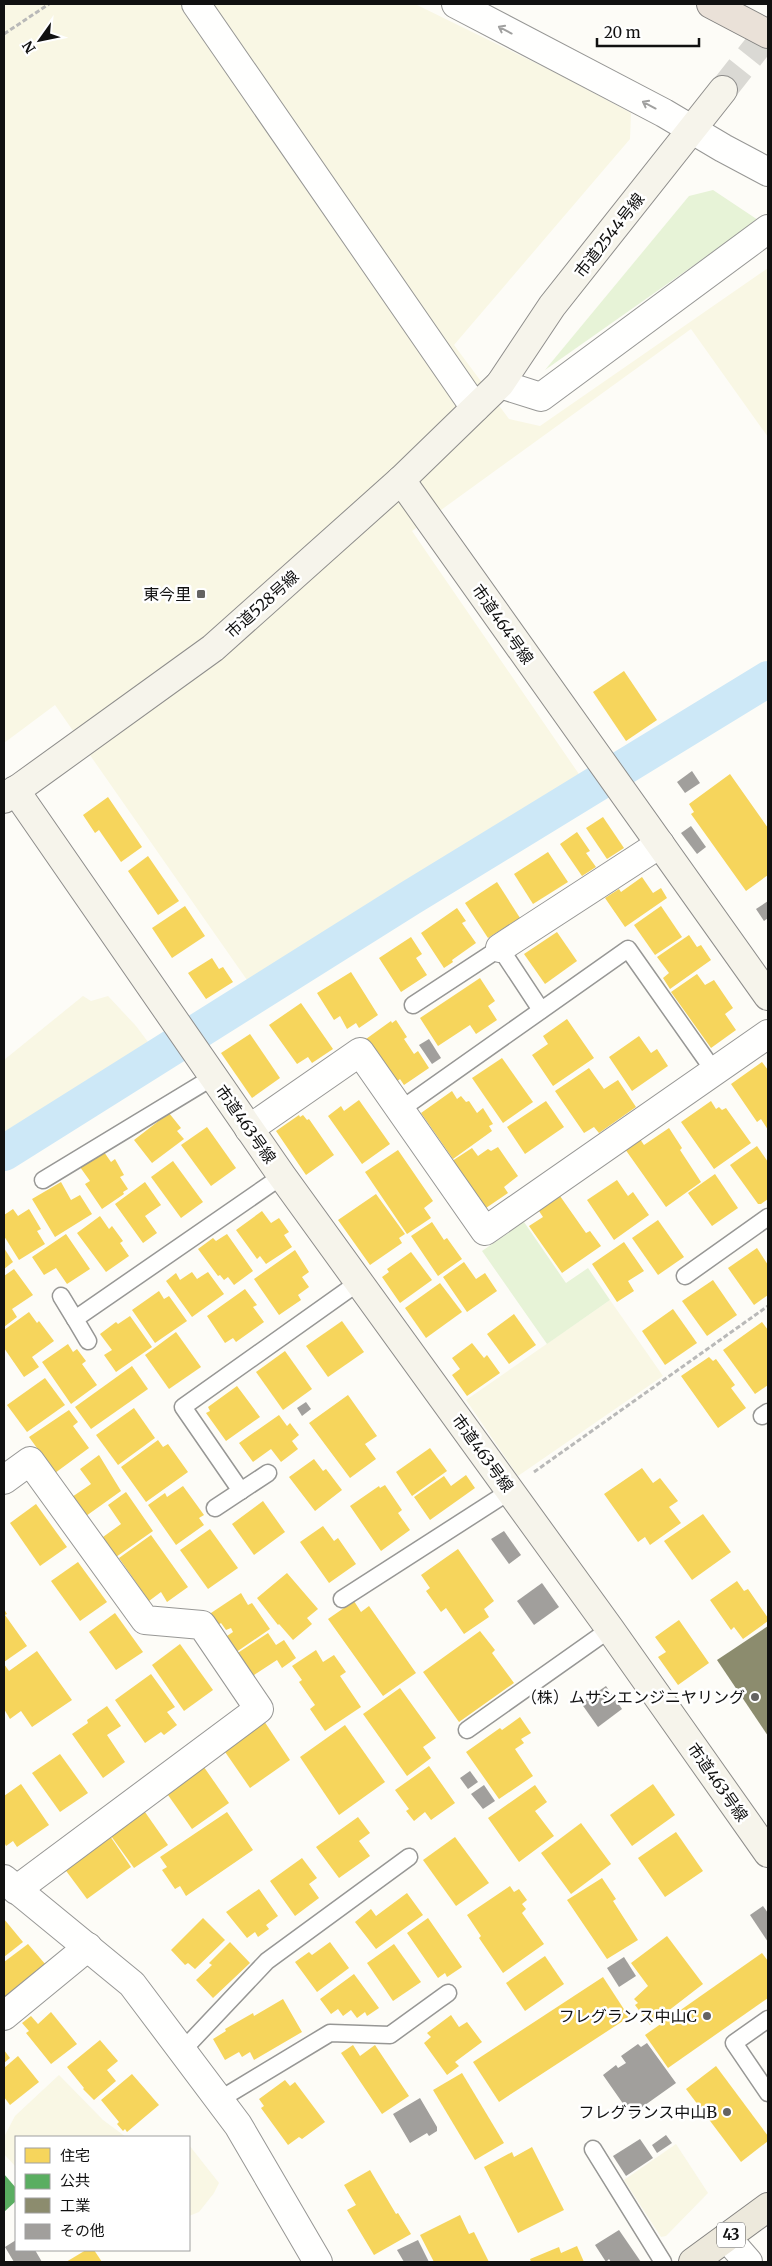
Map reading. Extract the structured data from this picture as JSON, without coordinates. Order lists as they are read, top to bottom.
{
  "streets": {
    "main road": ["43"],
    "street": [
      "市道2544号線",
      "市道528号線",
      "市道464号線",
      "市道463号線"
    ]
  },
  "crossings": [
    ["市道2544号線", "市道528号線"],
    ["市道528号線", "市道464号線"],
    ["市道528号線", "市道463号線"]
  ],
  "places": {
    "transit": ["東今里"],
    "other": ["（株）ムサシエンジニヤリング", "フレグランス中山C", "フレグランス中山B"]
  },
  "legend": [
    "住宅",
    "公共",
    "工業",
    "その他"
  ],
  "scale_bar": "20 m",
  "north": "bottom left"
}
